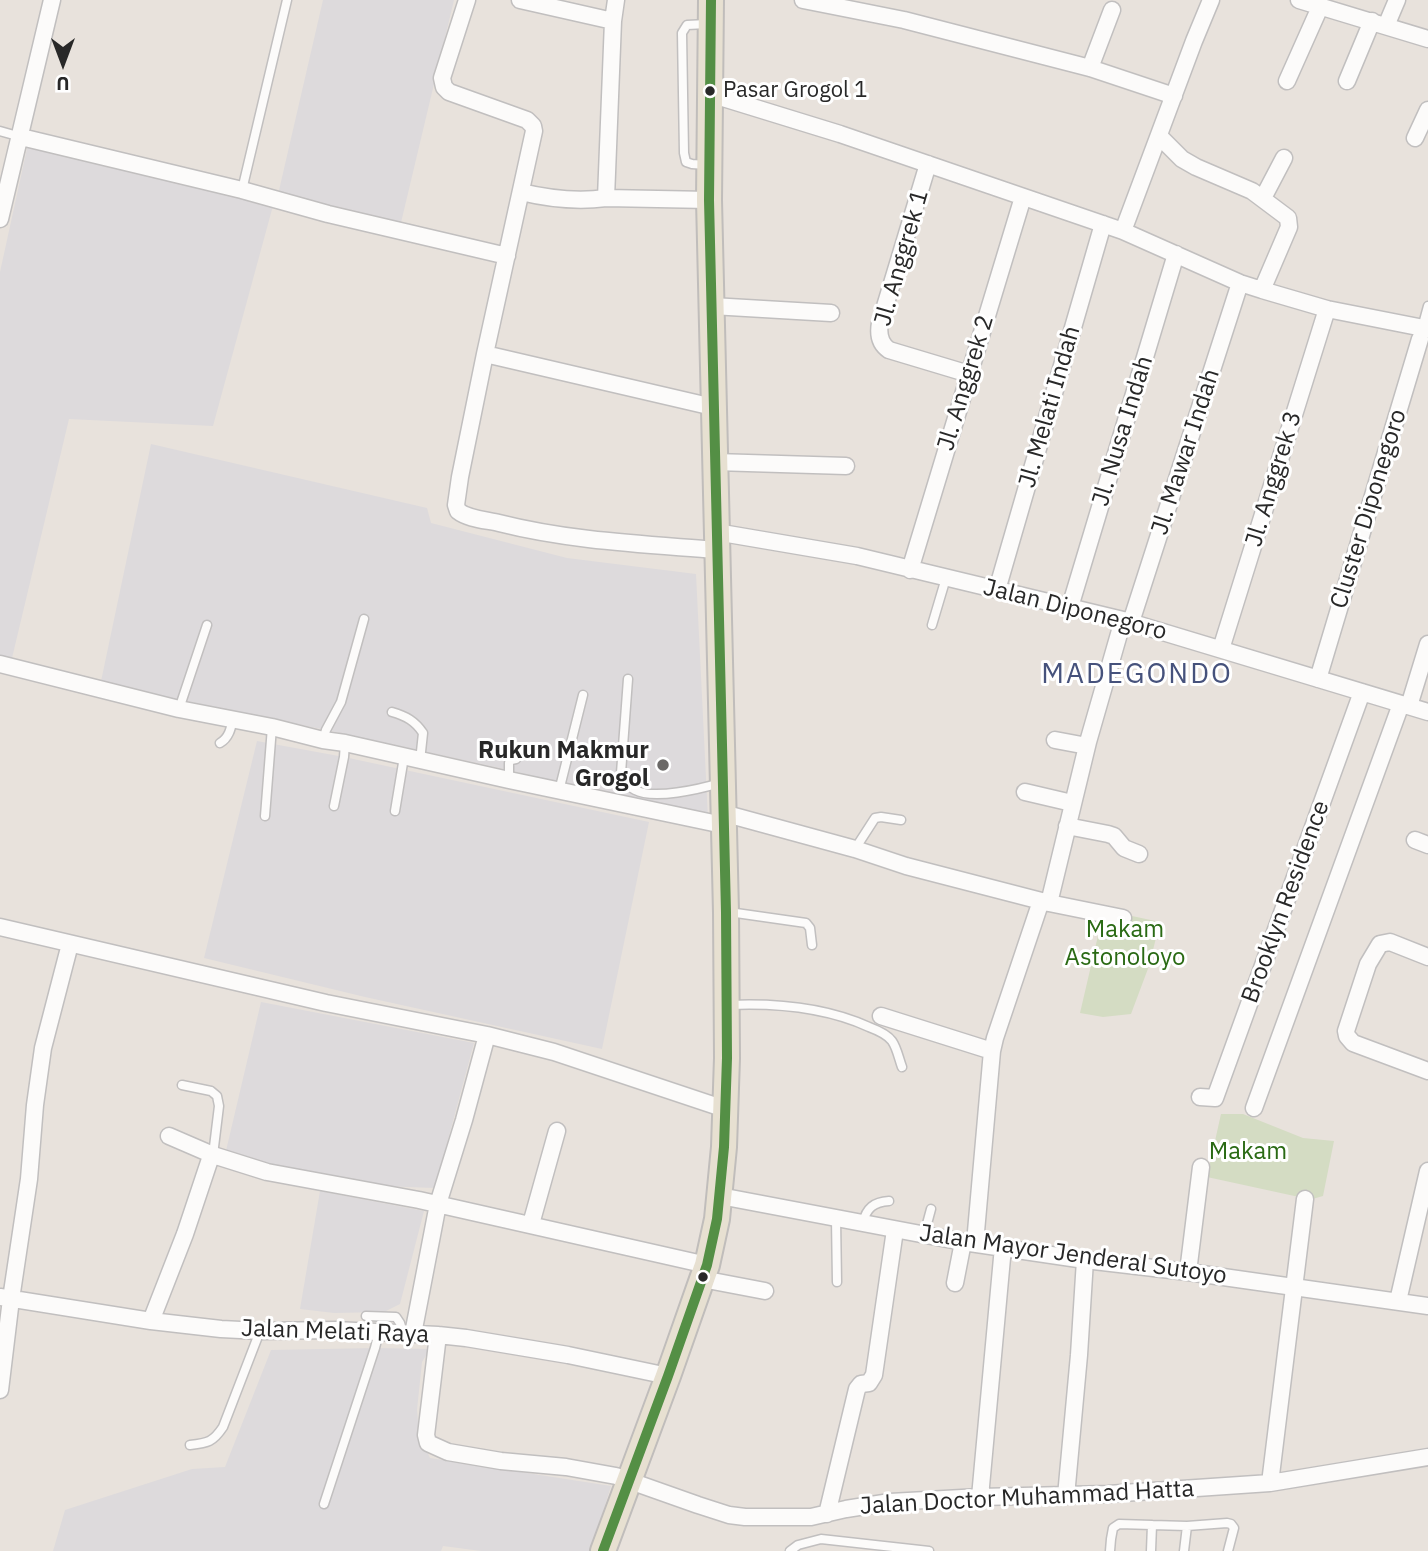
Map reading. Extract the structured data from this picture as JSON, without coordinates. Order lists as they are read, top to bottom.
{
  "streets": {
    "street": [
      "Jl. Anggrek 1",
      "Jl. Anggrek 2",
      "Jl. Melati Indah",
      "Jl. Nusa Indah",
      "Jl. Mawar Indah",
      "Jl. Anggrek 3",
      "Cluster Diponegoro",
      "Jalan Diponegoro",
      "Brooklyn Residence",
      "Jalan Mayor Jenderal Sutoyo",
      "Jalan Melati Raya",
      "Jalan Doctor Muhammad Hatta"
    ]
  },
  "crossings": [
    ["Jl. Anggrek 1", "Jl. Anggrek 2"],
    ["Jl. Anggrek 2", "Jalan Diponegoro"],
    ["Jl. Melati Indah", "Jalan Diponegoro"],
    ["Jl. Nusa Indah", "Jalan Diponegoro"],
    ["Jl. Mawar Indah", "Jalan Diponegoro"],
    ["Jl. Mawar Indah", "Jalan Mayor Jenderal Sutoyo"],
    ["Jl. Anggrek 3", "Jalan Diponegoro"],
    ["Cluster Diponegoro", "Jalan Diponegoro"],
    ["Jalan Diponegoro", "Brooklyn Residence"],
    ["Jalan Melati Raya", "Jalan Doctor Muhammad Hatta"]
  ],
  "districts": ["MADEGONDO"],
  "parks": ["Makam Astonoloyo", "Makam"],
  "places": ["Pasar Grogol 1", "Rukun Makmur Grogol"],
  "north": "bottom"
}
